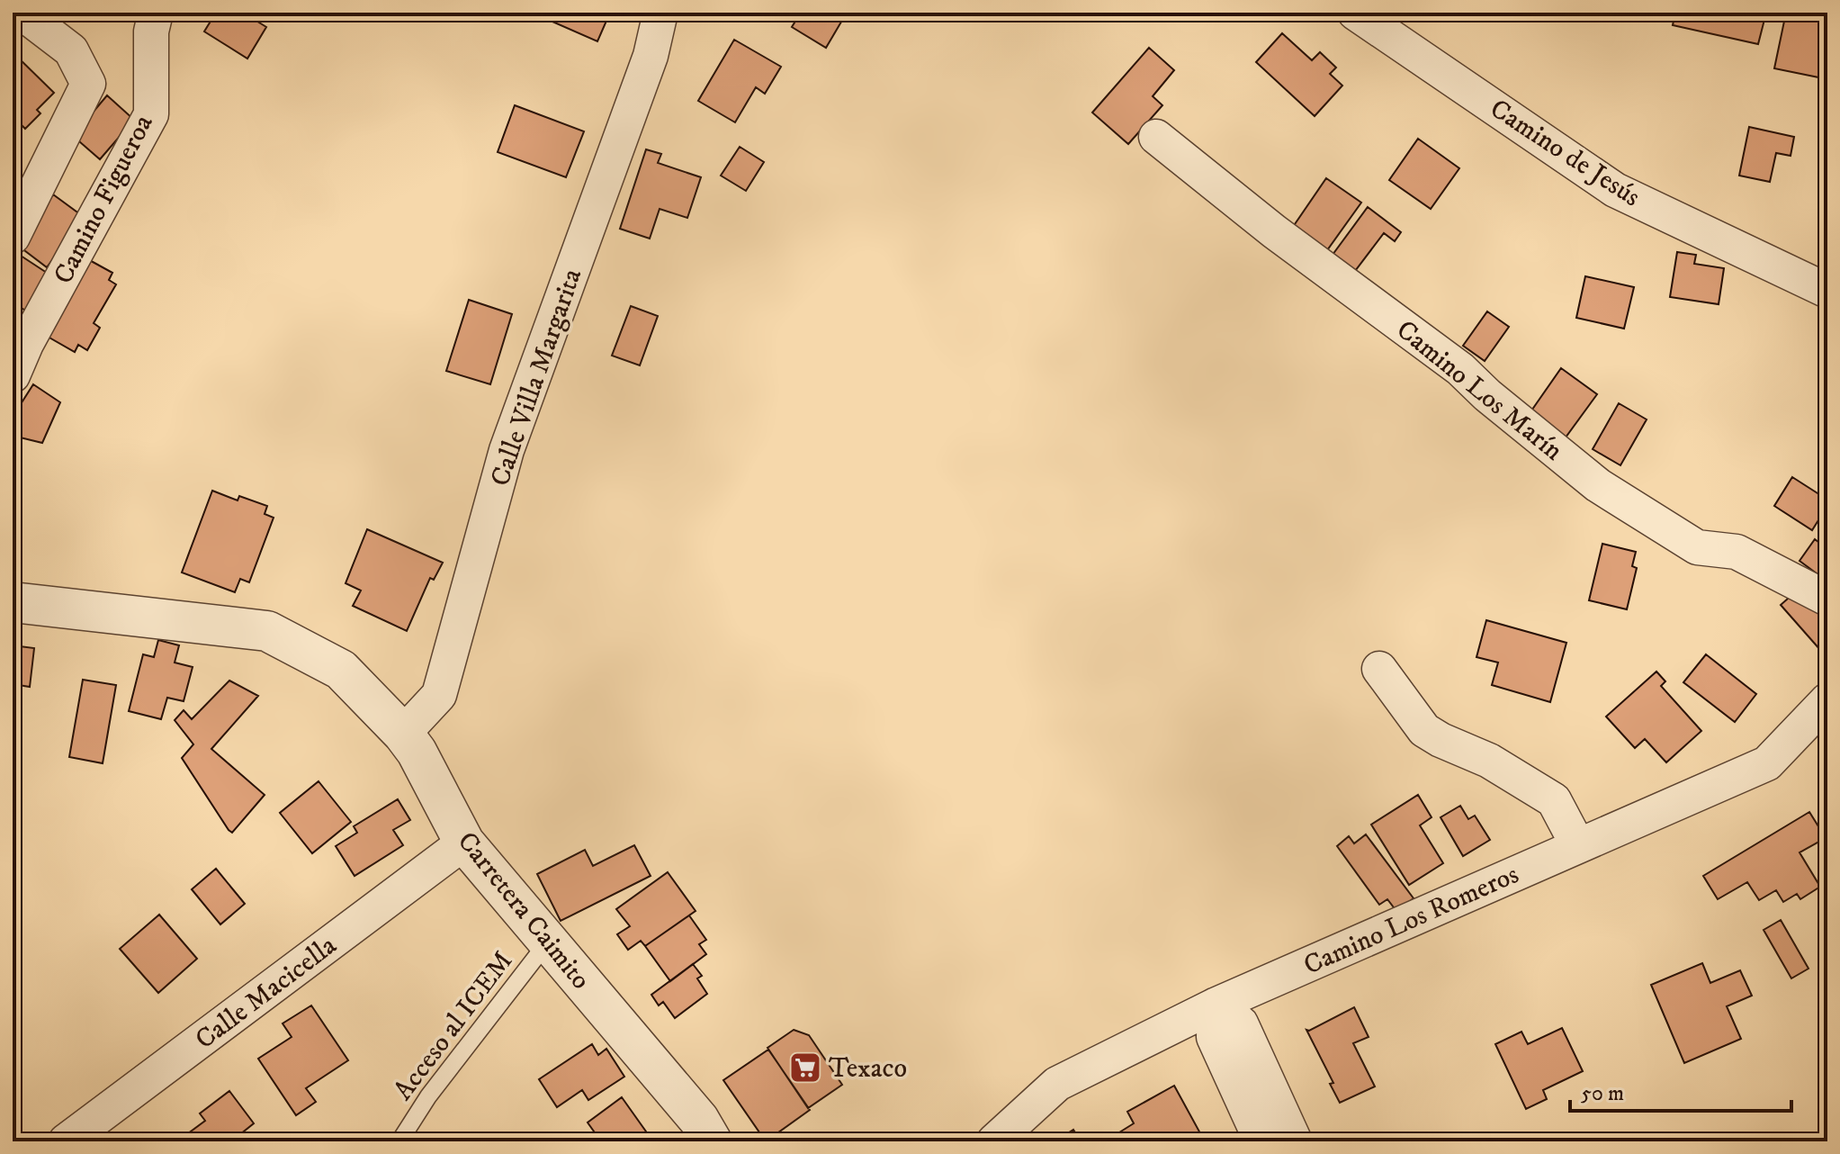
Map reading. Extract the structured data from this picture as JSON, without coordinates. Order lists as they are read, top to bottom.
{
  "streets": {
    "street": [
      "Camino de Jesús",
      "Camino Figueroa",
      "Calle Villa Margarita",
      "Camino Los Marín",
      "Carretera Caimito",
      "Camino Los Romeros",
      "Calle Macicella"
    ],
    "lane": ["Acceso al ICEM"]
  },
  "crossings": [
    ["Calle Villa Margarita", "Carretera Caimito"],
    ["Carretera Caimito", "Calle Macicella"],
    ["Carretera Caimito", "Acceso al ICEM"]
  ],
  "places": {
    "supermarket": ["Texaco"]
  },
  "scale_bar": "50 m"
}
